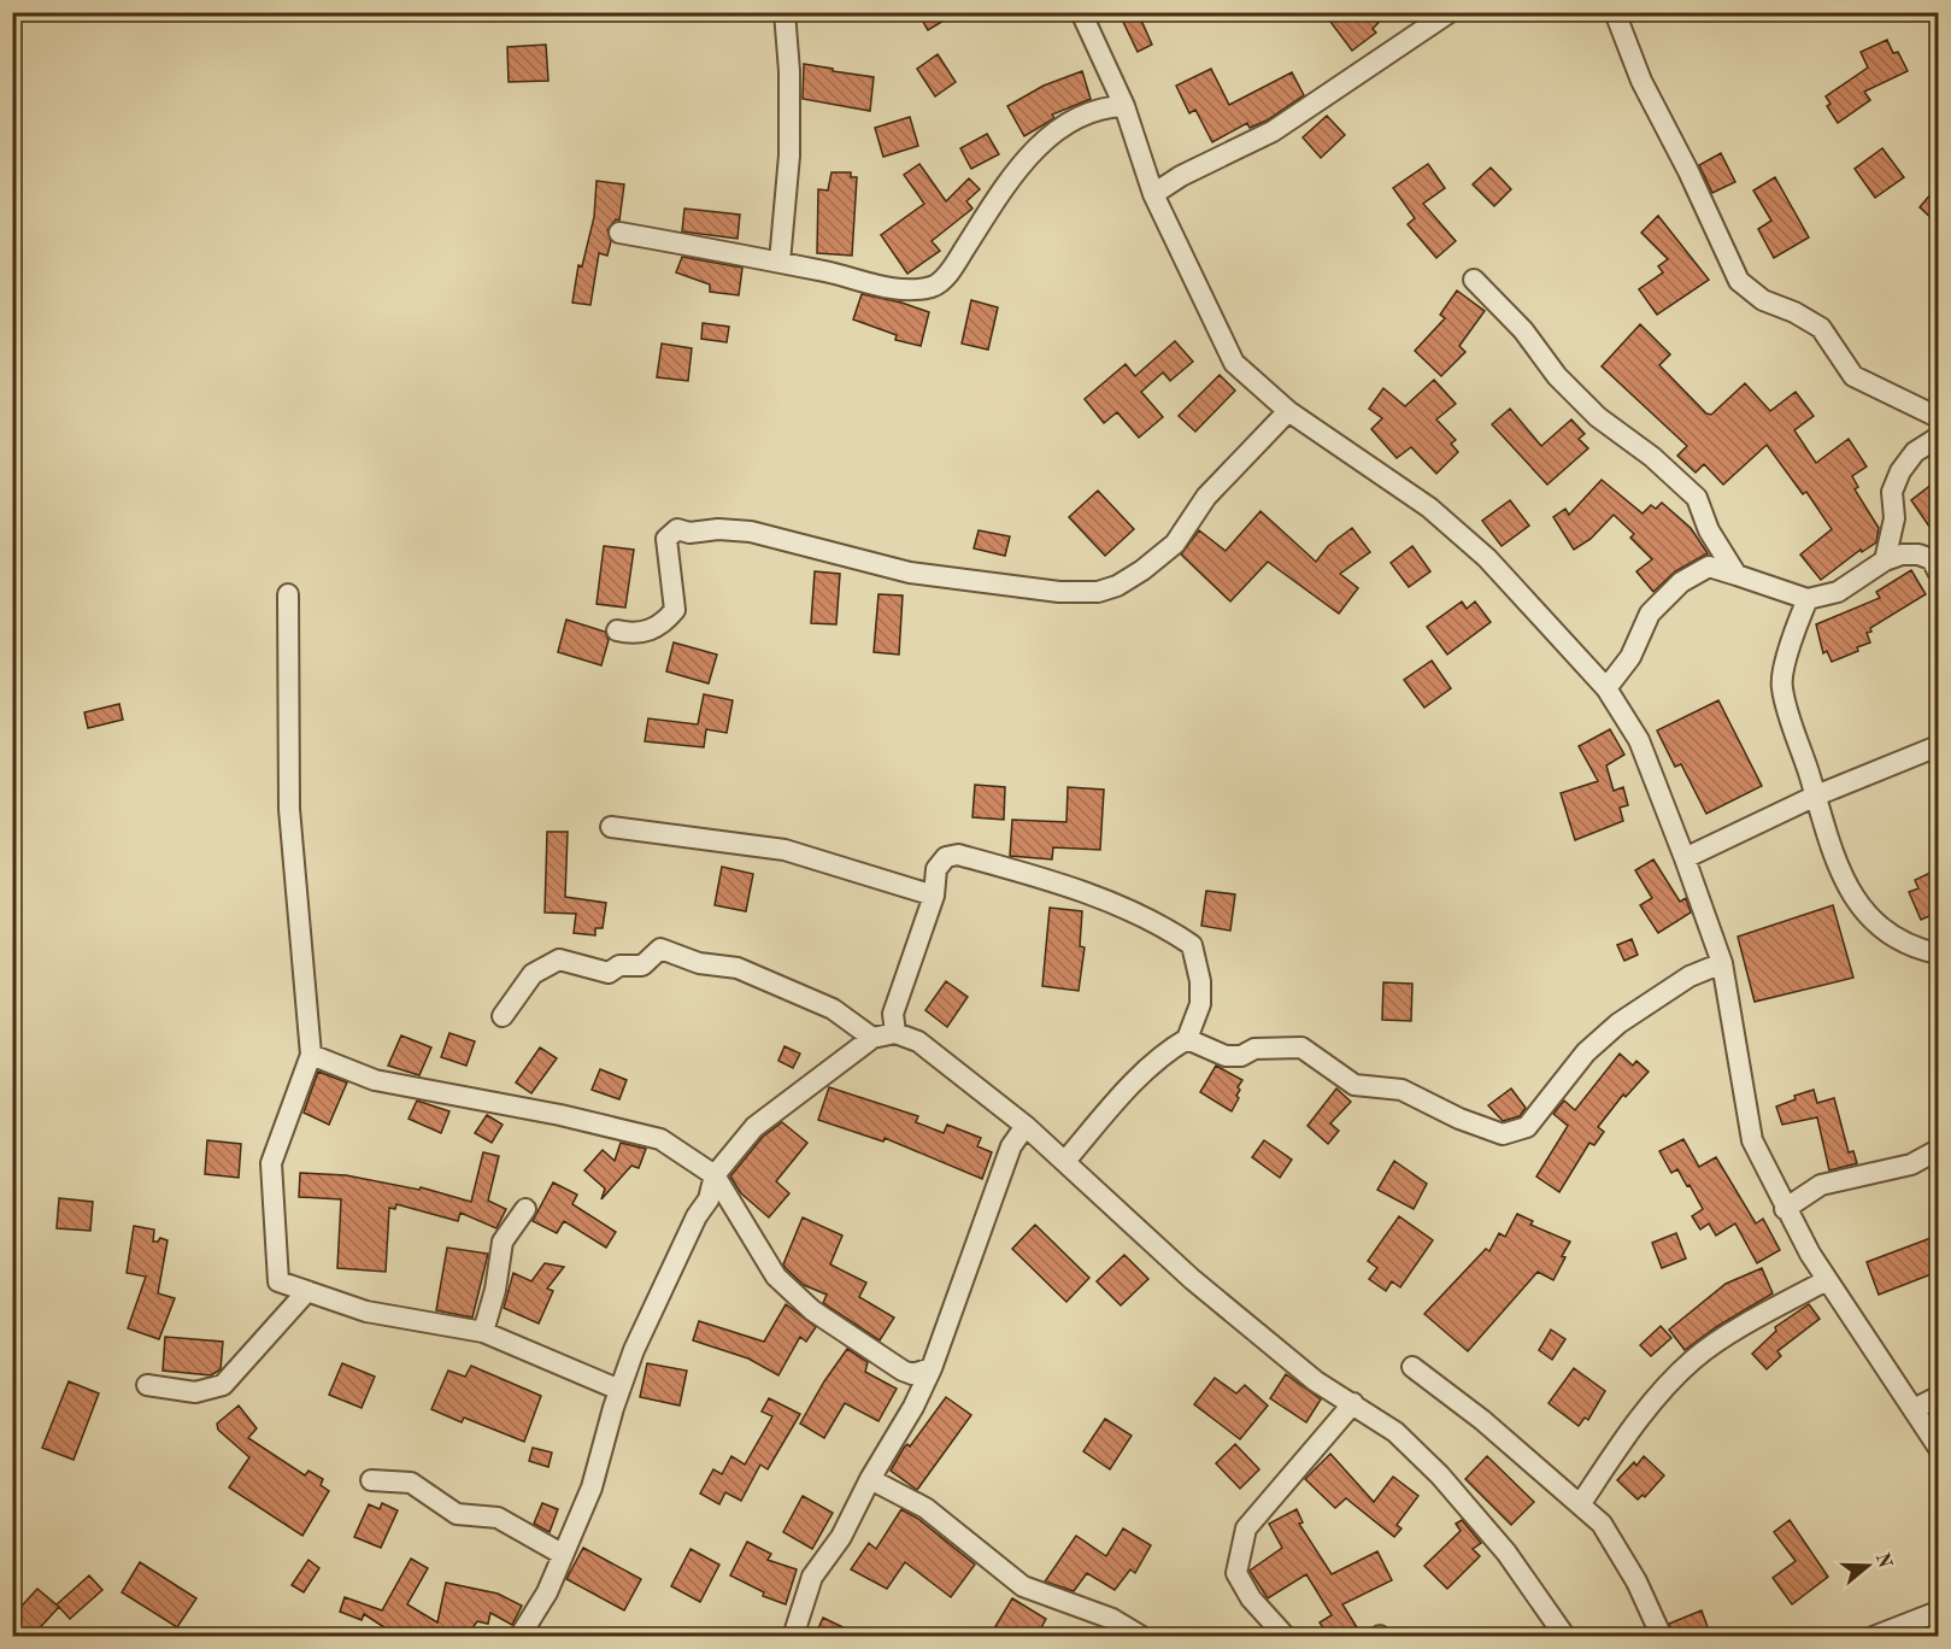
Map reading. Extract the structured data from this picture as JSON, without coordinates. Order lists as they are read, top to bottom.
{
  "north": "right"
}
